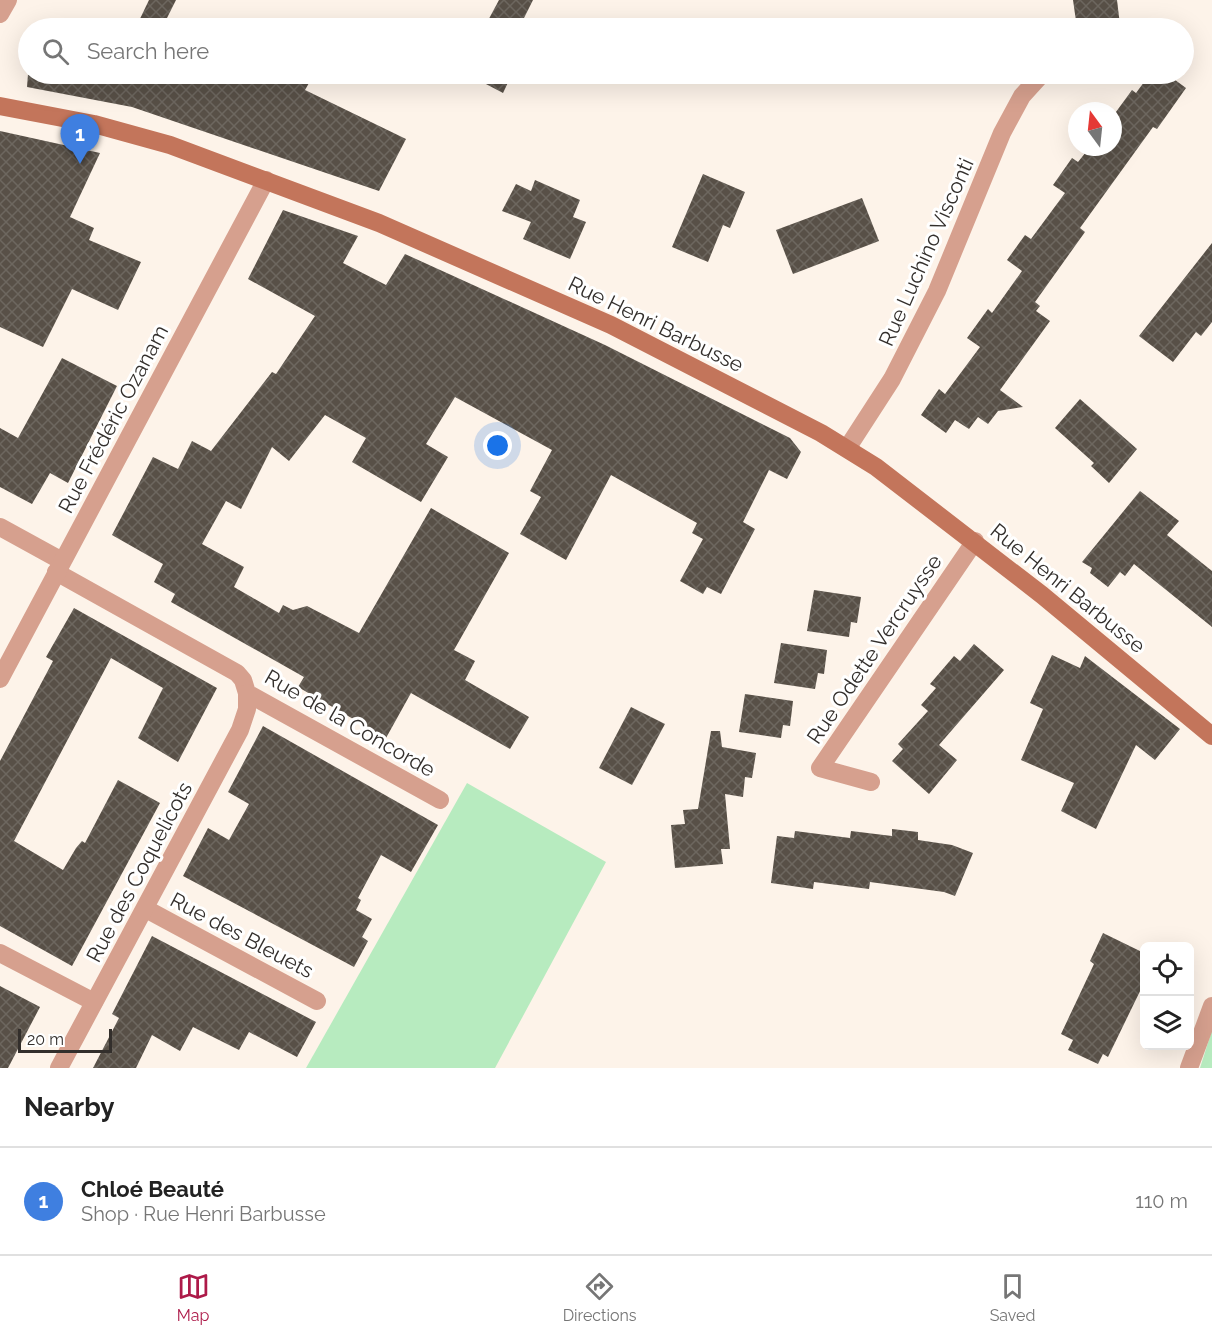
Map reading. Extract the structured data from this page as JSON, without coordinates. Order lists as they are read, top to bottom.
{
  "streets": {
    "street": [
      "Rue Luchino Visconti",
      "Rue Henri Barbusse",
      "Rue Frédéric Ozanam",
      "Rue Odette Vercruysse",
      "Rue de la Concorde",
      "Rue des Coquelicots",
      "Rue des Bleuets"
    ]
  },
  "crossings": [
    ["Rue Luchino Visconti", "Rue Henri Barbusse"],
    ["Rue Henri Barbusse", "Rue Frédéric Ozanam"],
    ["Rue Henri Barbusse", "Rue Odette Vercruysse"],
    ["Rue Frédéric Ozanam", "Rue de la Concorde"],
    ["Rue de la Concorde", "Rue des Coquelicots"],
    ["Rue des Coquelicots", "Rue des Bleuets"]
  ],
  "scale_bar": "20 m",
  "north": "top",
  "page": {
    "search": "Search here",
    "pins": "1",
    "scale": "20 m",
    "heading": "Nearby",
    "list": [
      {
        "mark": "1",
        "name": "Chloé Beauté",
        "note": "Shop · Rue Henri Barbusse",
        "value": "110 m"
      }
    ],
    "nav": ["Map", "Directions", "Saved"]
  }
}
